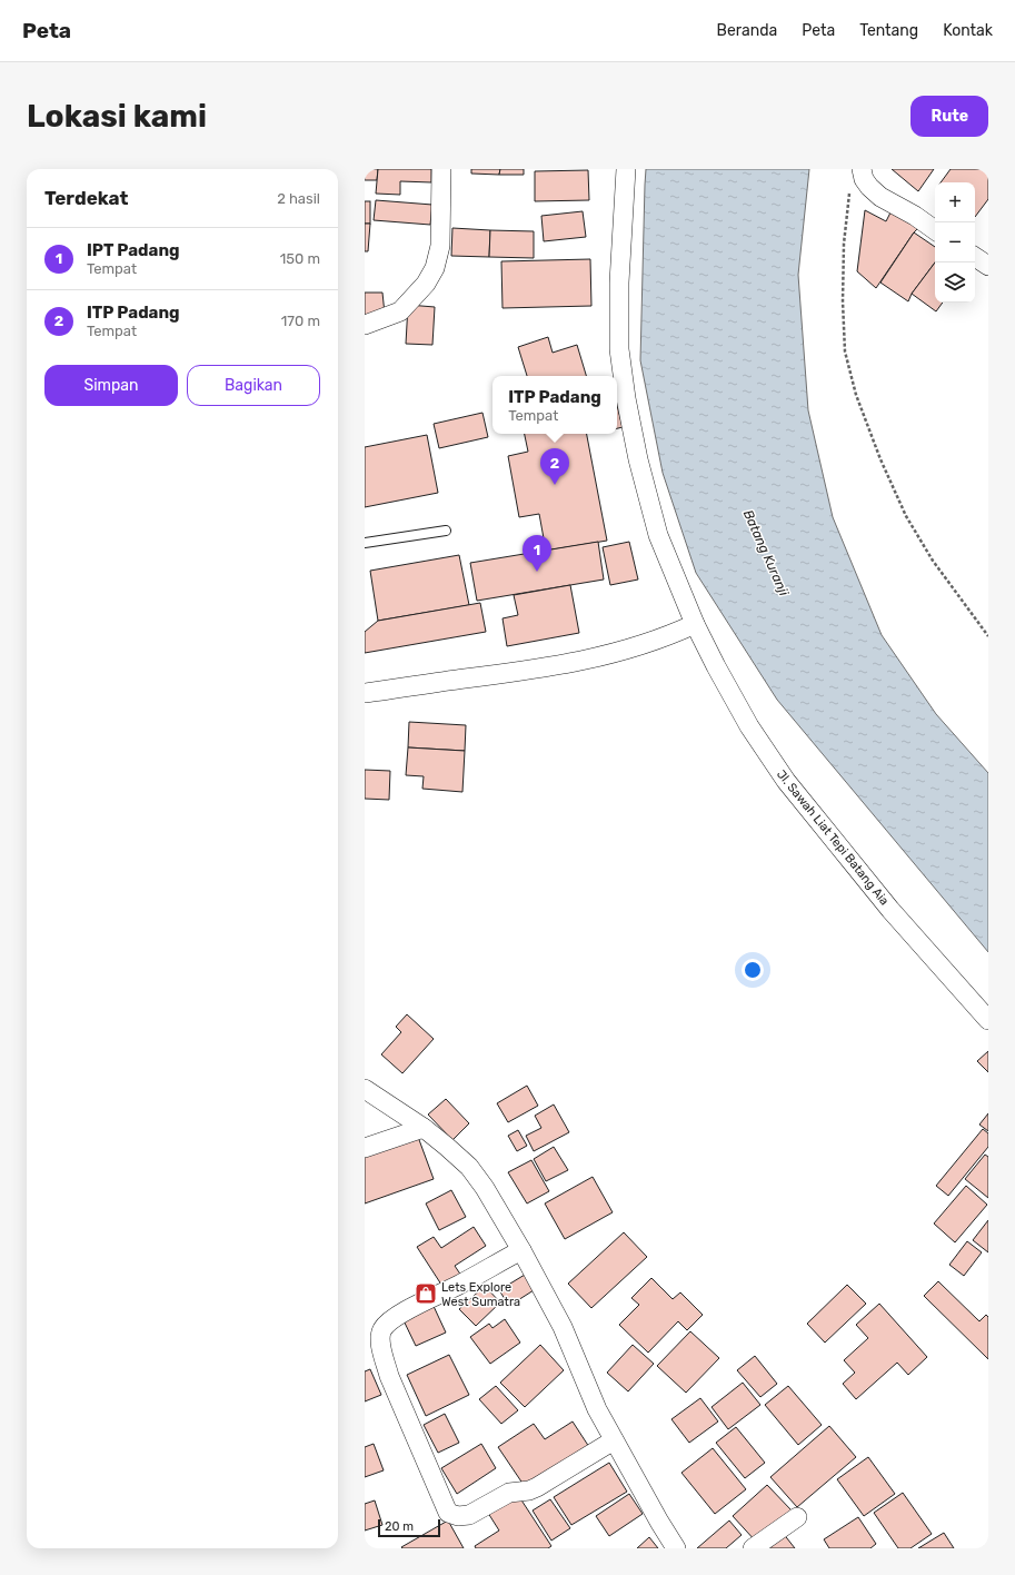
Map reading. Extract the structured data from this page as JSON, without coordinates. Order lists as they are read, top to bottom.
{
  "streets": {
    "street": ["Jl. Sawah Liat Tepi Batang Aia"]
  },
  "water": ["Batang Kuranji"],
  "places": {
    "shop": ["Lets Explore West Sumatra"]
  },
  "scale_bar": "20 m",
  "page": {
    "header": "Peta",
    "nav": [
      "Beranda",
      "Peta",
      "Tentang",
      "Kontak"
    ],
    "buttons": [
      "Rute",
      ["Simpan", "Bagikan"]
    ],
    "title": "Lokasi kami",
    "heading": ["Terdekat", "2 hasil"],
    "map_buttons": ["+", "−"],
    "list": [
      {
        "mark": "1",
        "name": "IPT Padang",
        "note": "Tempat",
        "value": "150 m"
      },
      {
        "mark": "2",
        "name": "ITP Padang",
        "note": "Tempat",
        "value": "170 m"
      }
    ],
    "popup": ["ITP Padang", "Tempat"],
    "pins": ["2", "1"],
    "scale": "20 m"
  }
}
